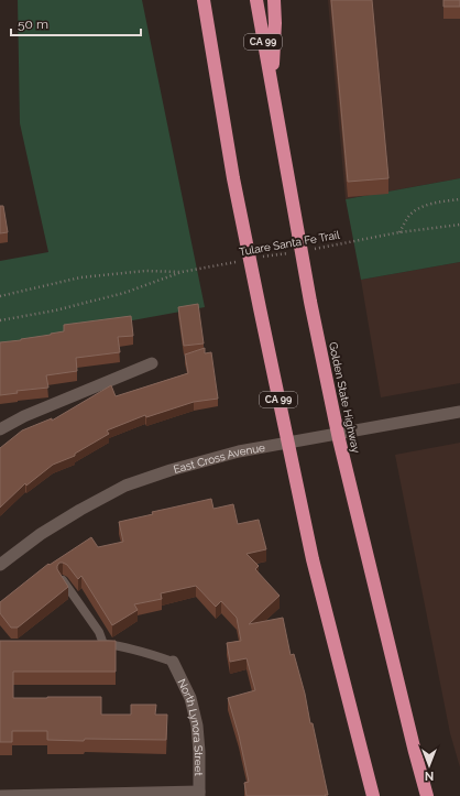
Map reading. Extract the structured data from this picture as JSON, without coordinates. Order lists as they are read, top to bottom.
{
  "streets": {
    "highway": ["CA 99", "Golden State Highway"],
    "street": ["East Cross Avenue", "North Lynora Street"],
    "path": ["Tulare Santa Fe Trail"]
  },
  "scale_bar": "50 m",
  "north": "bottom"
}
